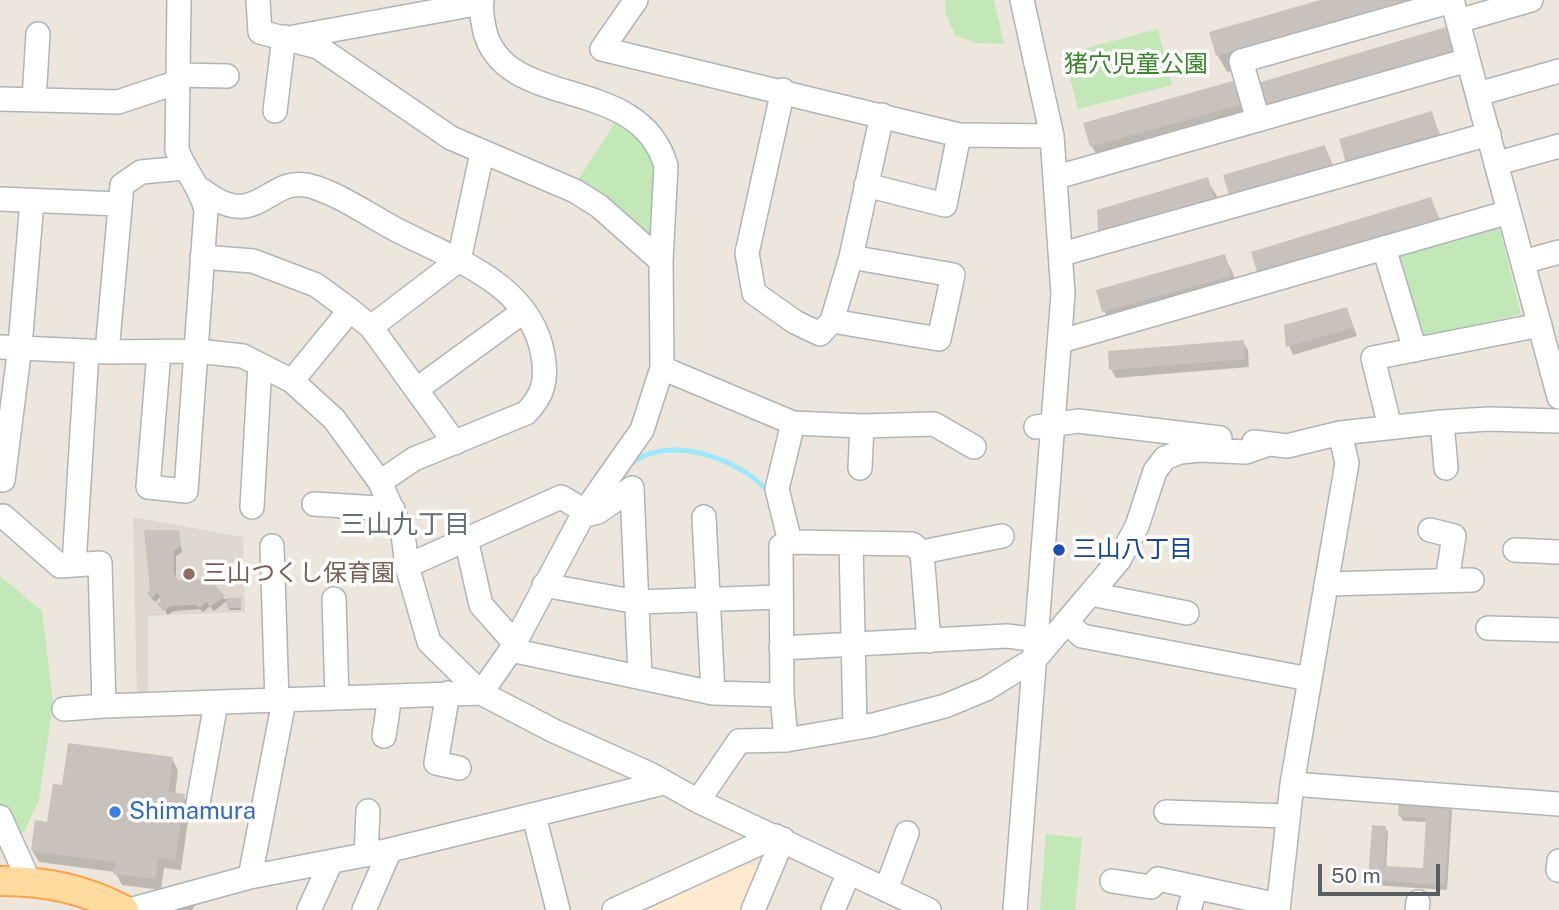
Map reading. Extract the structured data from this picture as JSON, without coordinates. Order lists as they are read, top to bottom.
{
  "districts": ["三山九丁目"],
  "parks": ["猪穴児童公園"],
  "places": ["三山八丁目", "三山つくし保育園", "Shimamura"],
  "scale_bar": "50 m"
}
